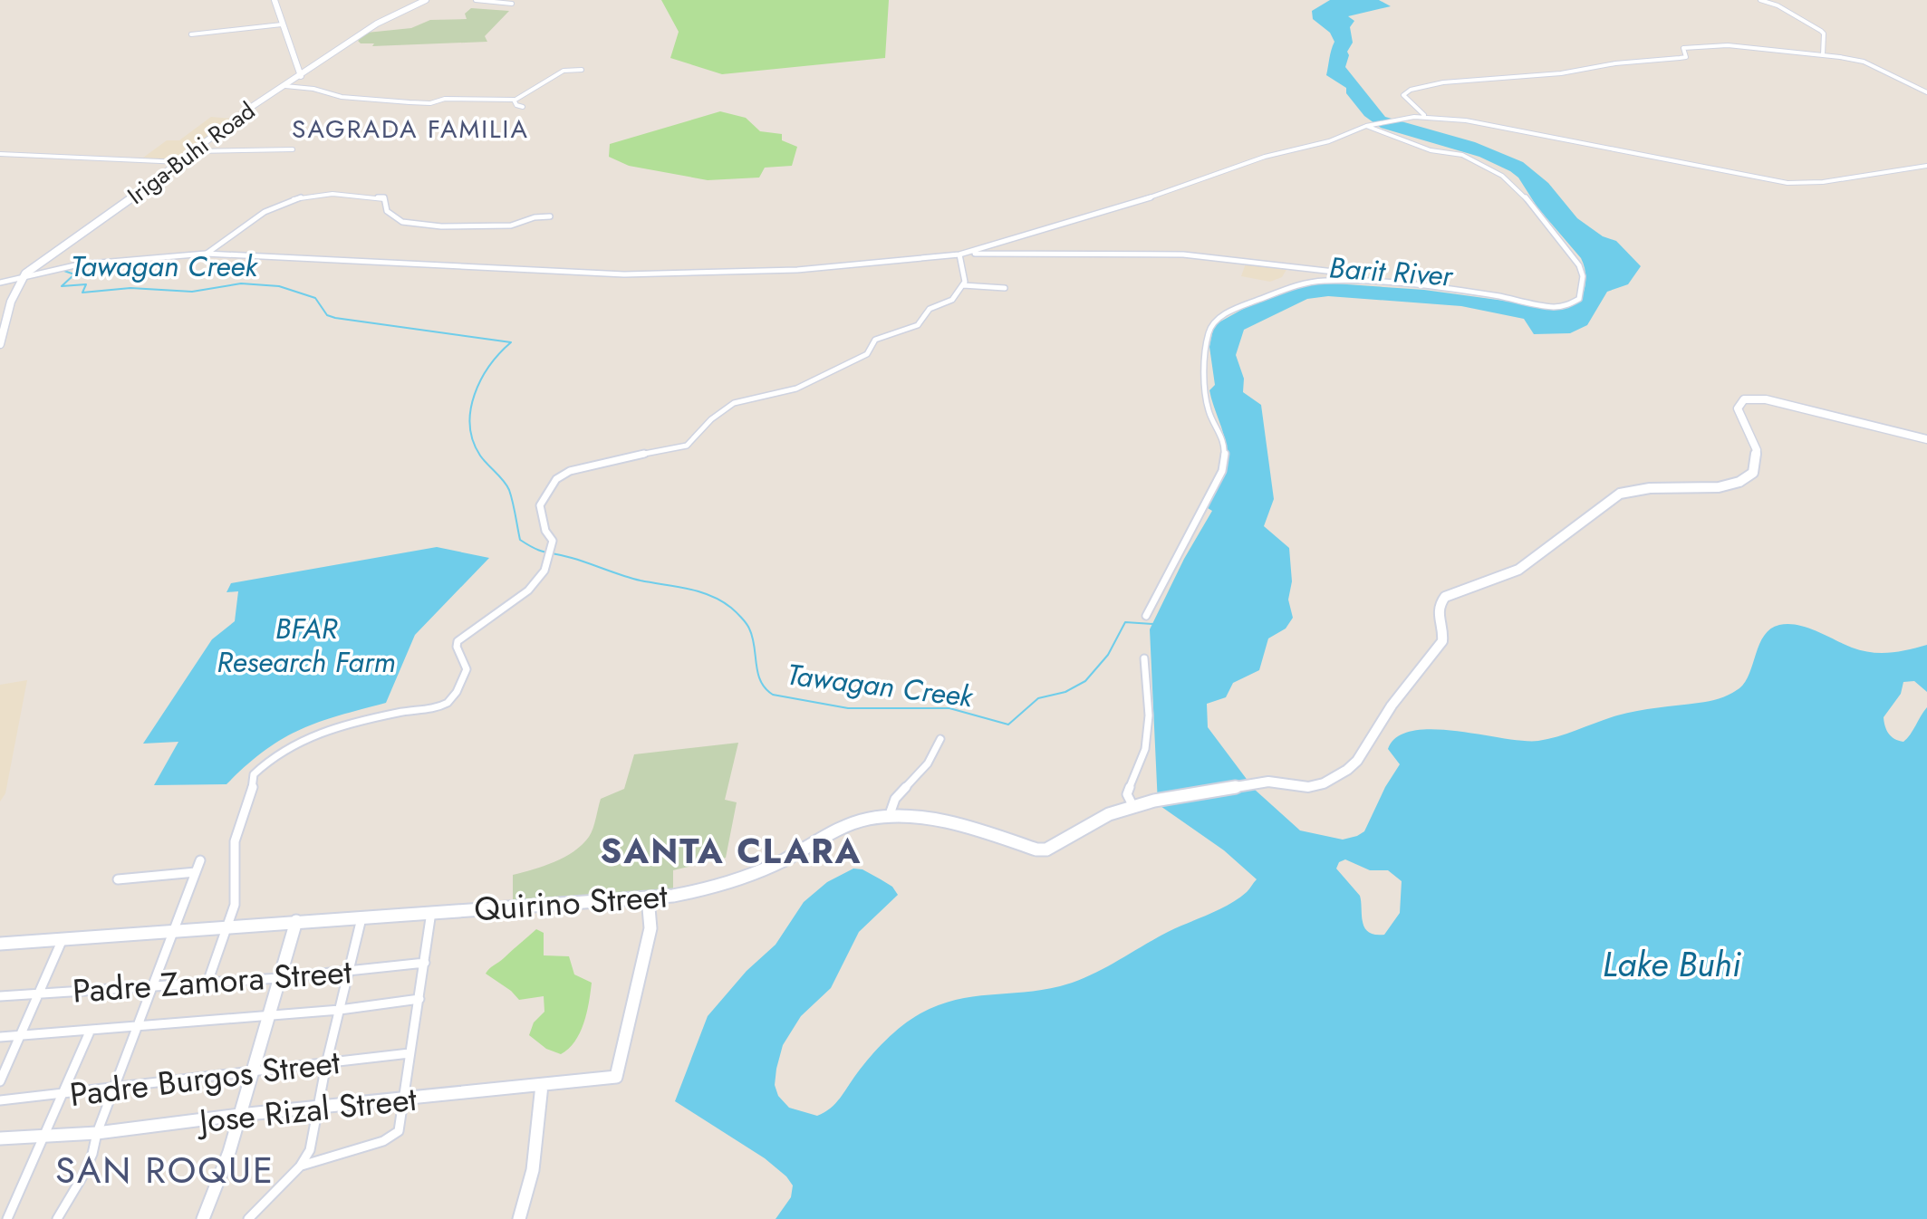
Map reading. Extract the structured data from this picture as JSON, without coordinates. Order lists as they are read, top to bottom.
{
  "streets": {
    "main road": ["Iriga-Buhi Road", "Quirino Street", "Jose Rizal Street"],
    "street": ["Padre Zamora Street", "Padre Burgos Street"]
  },
  "crossings": [
    ["Quirino Street", "Jose Rizal Street"]
  ],
  "districts": ["SAGRADA FAMILIA", "SANTA CLARA", "SAN ROQUE"],
  "water": [
    "Tawagan Creek",
    "Barit River",
    "BFAR Research Farm",
    "Lake Buhi"
  ]
}
